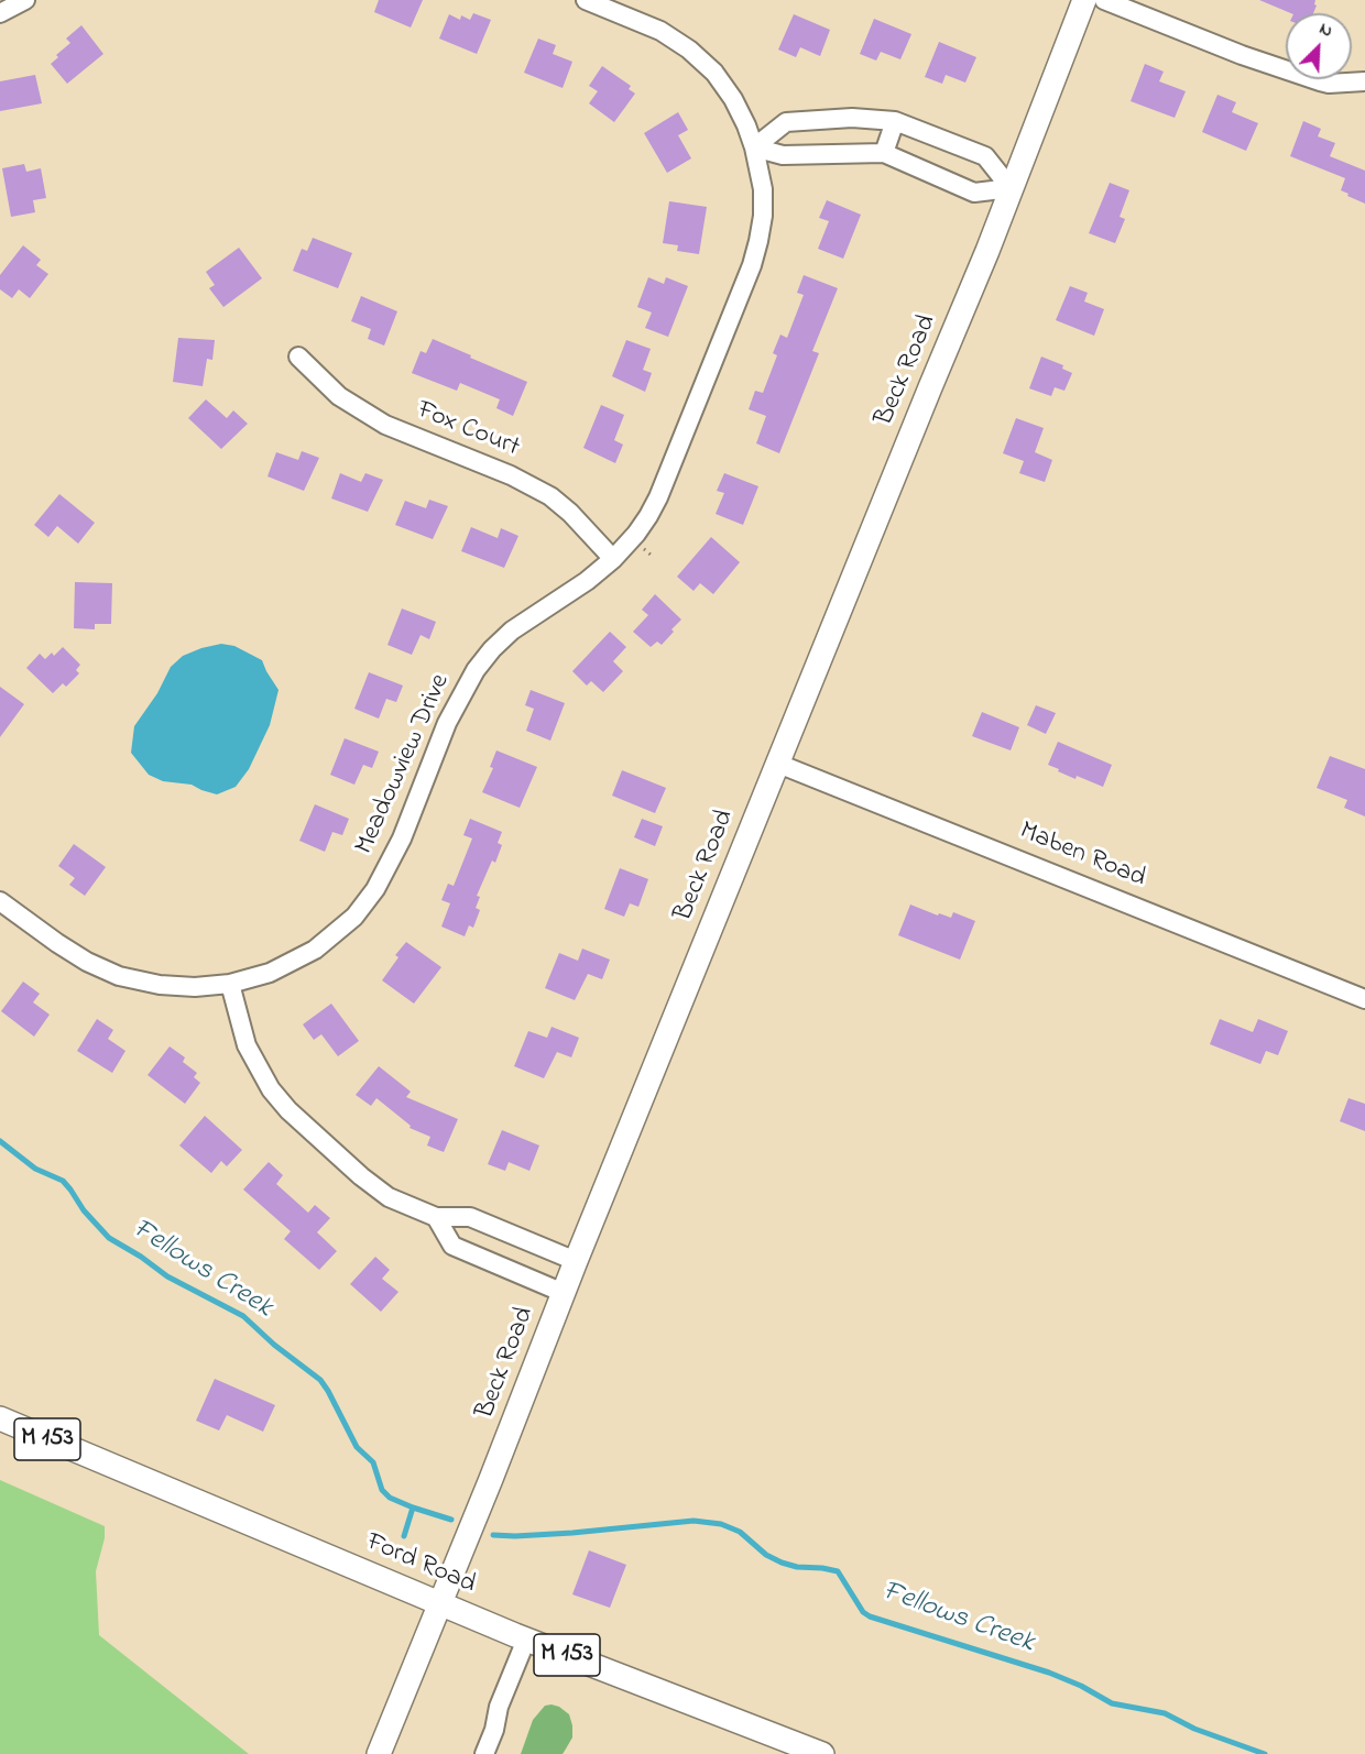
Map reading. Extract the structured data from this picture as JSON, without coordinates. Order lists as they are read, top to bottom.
{
  "streets": {
    "main road": ["Beck Road", "M 153", "Ford Road"],
    "street": ["Fox Court", "Meadowview Drive", "Maben Road"]
  },
  "crossings": [
    ["Beck Road", "Maben Road"],
    ["Beck Road", "Ford Road"],
    ["Fox Court", "Meadowview Drive"]
  ],
  "water": ["Fellows Creek"],
  "north": "top right"
}
